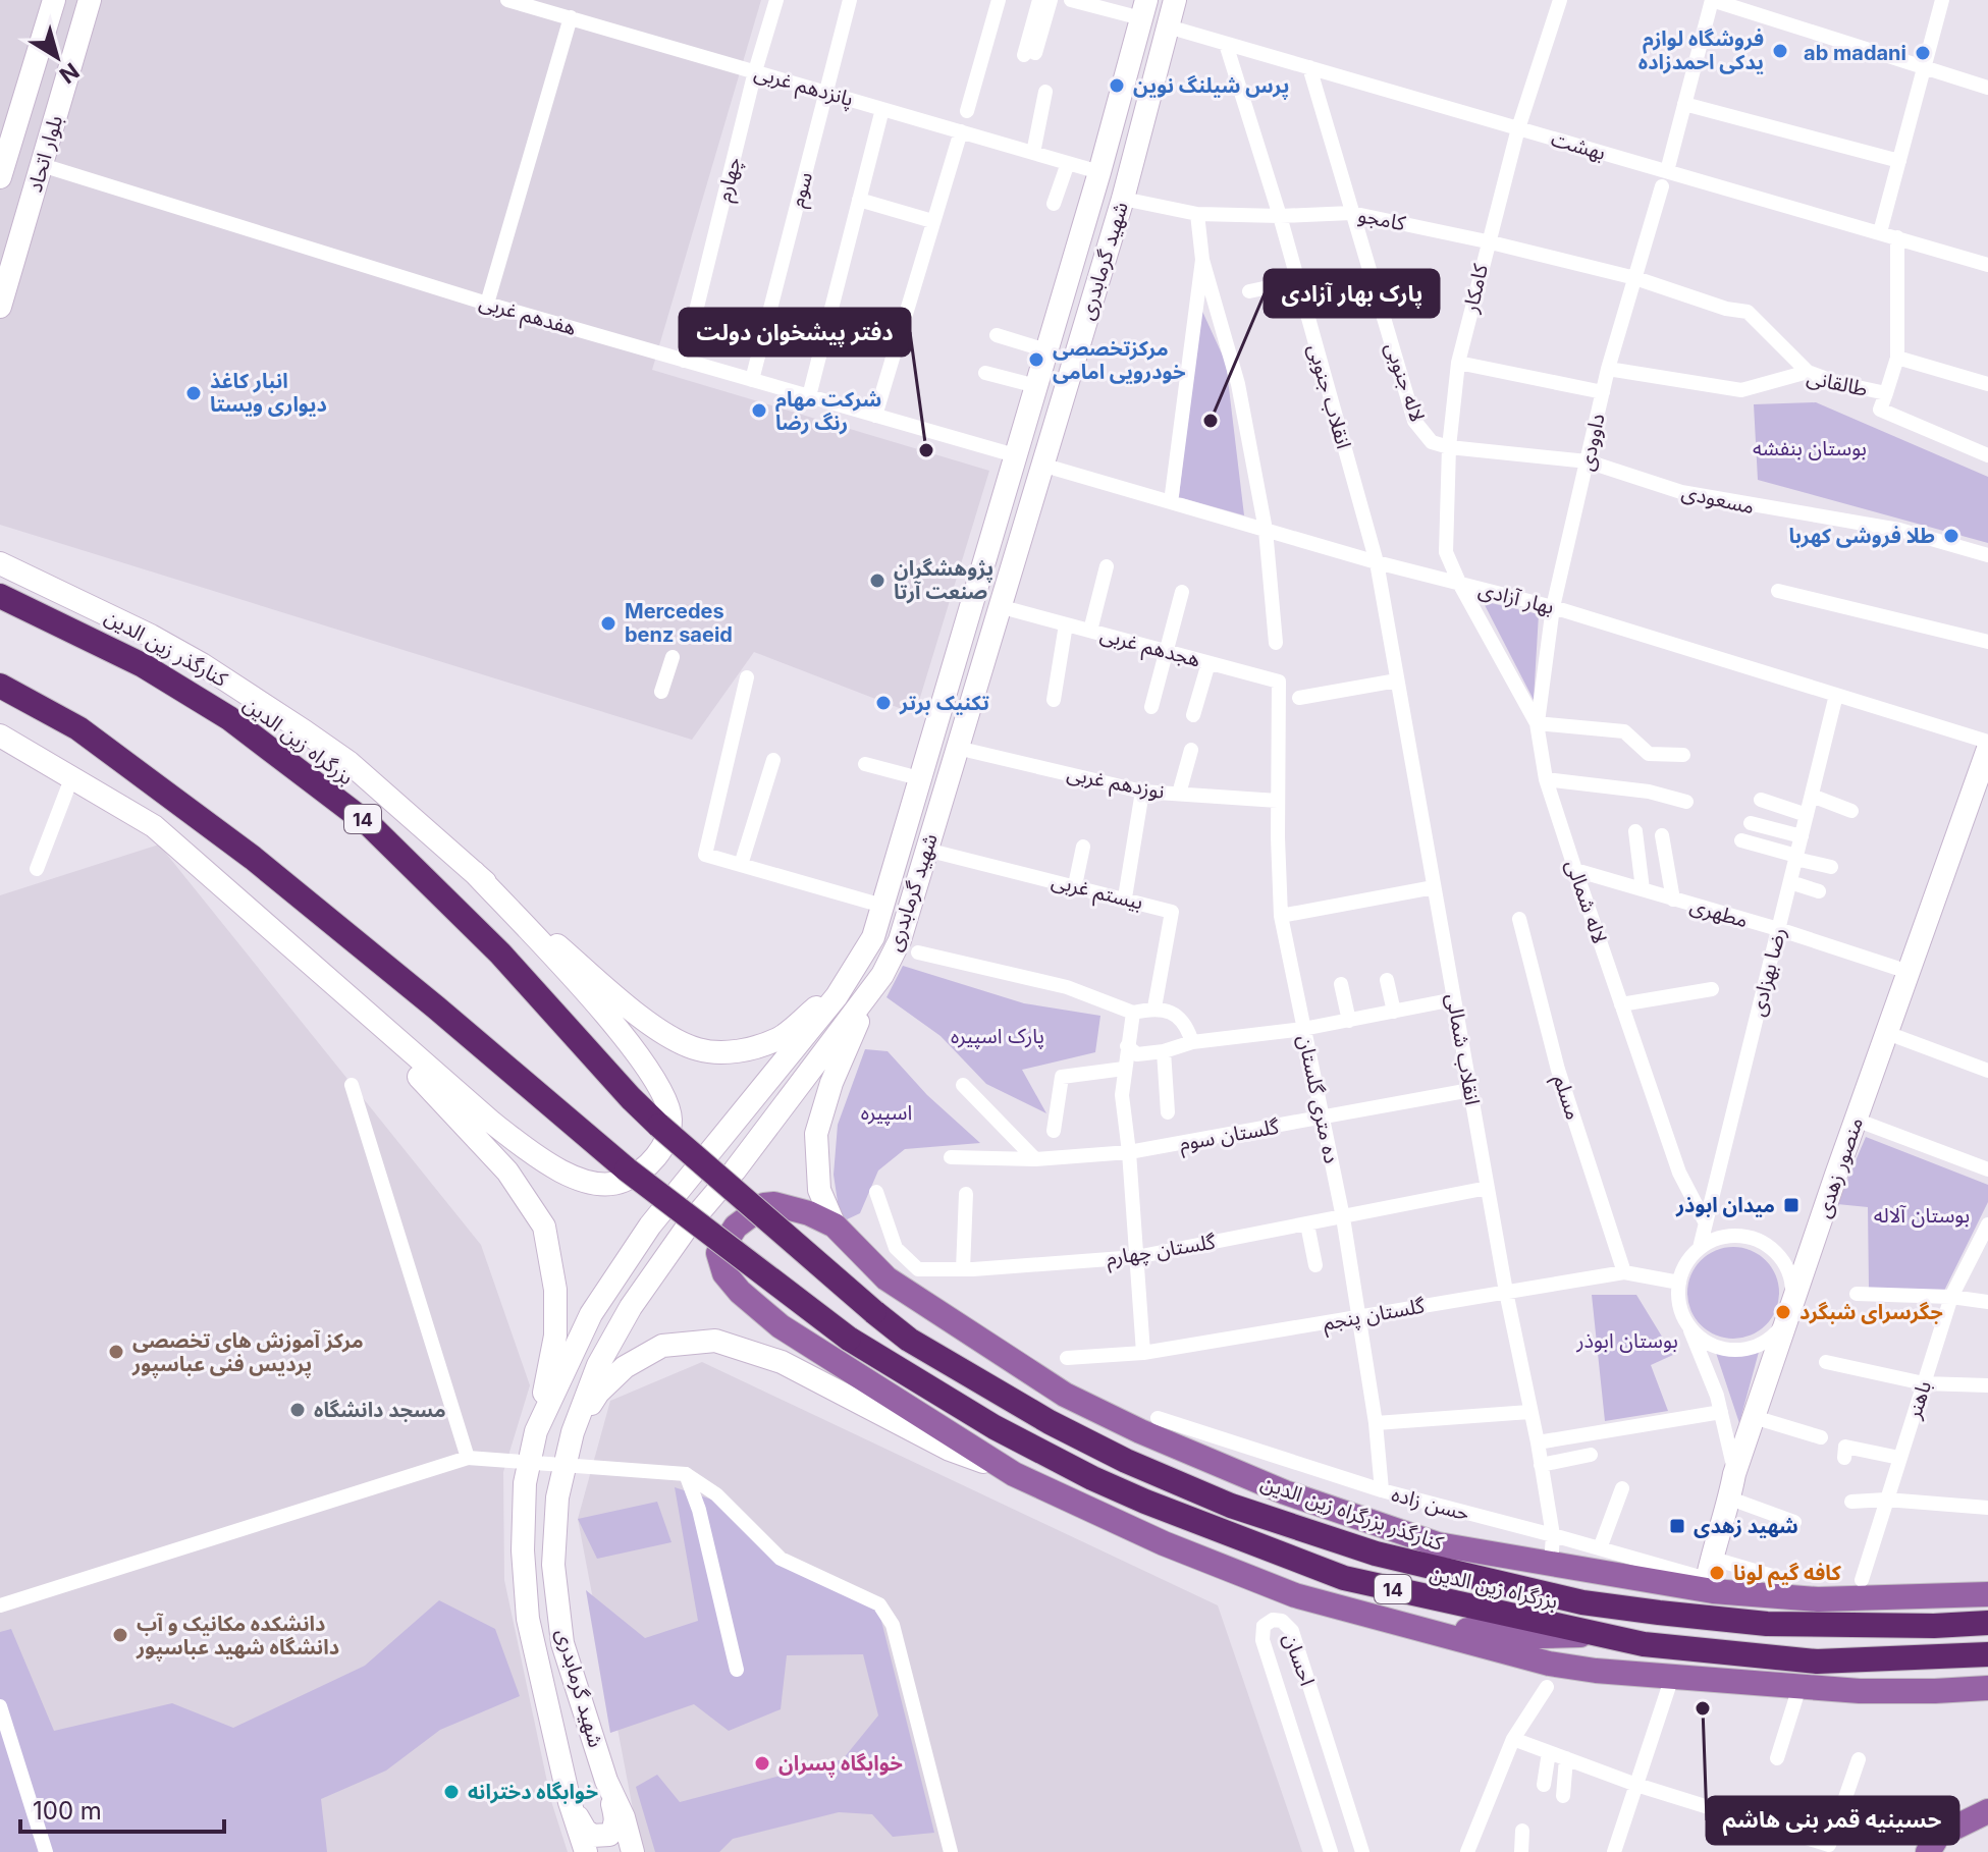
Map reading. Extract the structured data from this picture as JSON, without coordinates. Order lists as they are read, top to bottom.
{
  "streets": {
    "highway": ["بزرگراه زین الدین", "14"],
    "main road": [
      "بلوار اتحاد",
      "شهید گرمابدری",
      "کنارگذر زین الدین",
      "منصور زهدی",
      "کنارگذر بزرگراه زین الدین"
    ],
    "street": [
      "پانزدهم غربی",
      "بهشت",
      "چهارم",
      "سوم",
      "کامجو",
      "کامکار",
      "هفدهم غربی",
      "لاله جنوبی",
      "طالقانی",
      "انقلاب جنوبی",
      "داوودی",
      "مسعودی",
      "بهار آزادی",
      "هجدهم غربی",
      "نوزدهم غربی",
      "بیستم غربی",
      "لاله شمالی",
      "مطهری",
      "رضا بهزادی",
      "انقلاب شمالی",
      "مسلم",
      "ده متری گلستان",
      "گلستان سوم",
      "گلستان چهارم",
      "گلستان پنجم",
      "باهنر",
      "حسن زاده",
      "احسان"
    ]
  },
  "crossings": [
    ["پانزدهم غربی", "چهارم"],
    ["پانزدهم غربی", "سوم"],
    ["پانزدهم غربی", "شهید گرمابدری"],
    ["بهشت", "شهید گرمابدری"],
    ["بهشت", "کامکار"],
    ["بهشت", "لاله جنوبی"],
    ["بهشت", "انقلاب جنوبی"],
    ["بلوار اتحاد", "هفدهم غربی"],
    ["چهارم", "هفدهم غربی"],
    ["سوم", "هفدهم غربی"],
    ["کامجو", "شهید گرمابدری"],
    ["کامجو", "کامکار"],
    ["کامجو", "لاله جنوبی"],
    ["کامجو", "طالقانی"],
    ["کامجو", "انقلاب جنوبی"],
    ["کامجو", "داوودی"],
    ["شهید گرمابدری", "هفدهم غربی"],
    ["شهید گرمابدری", "بهار آزادی"],
    ["شهید گرمابدری", "هجدهم غربی"],
    ["شهید گرمابدری", "نوزدهم غربی"],
    ["شهید گرمابدری", "بیستم غربی"],
    ["کامکار", "لاله جنوبی"],
    ["کامکار", "مسعودی"],
    ["کامکار", "بهار آزادی"],
    ["کامکار", "لاله شمالی"],
    ["لاله جنوبی", "مسعودی"],
    ["طالقانی", "داوودی"],
    ["انقلاب جنوبی", "بهار آزادی"],
    ["انقلاب جنوبی", "انقلاب شمالی"],
    ["داوودی", "مسعودی"],
    ["داوودی", "بهار آزادی"],
    ["داوودی", "لاله شمالی"],
    ["بهار آزادی", "لاله شمالی"],
    ["بهار آزادی", "رضا بهزادی"],
    ["بهار آزادی", "انقلاب شمالی"],
    ["هجدهم غربی", "ده متری گلستان"],
    ["نوزدهم غربی", "ده متری گلستان"],
    ["لاله شمالی", "مطهری"],
    ["لاله شمالی", "رضا بهزادی"],
    ["مطهری", "رضا بهزادی"],
    ["مطهری", "منصور زهدی"],
    ["رضا بهزادی", "منصور زهدی"],
    ["رضا بهزادی", "گلستان پنجم"],
    ["انقلاب شمالی", "گلستان سوم"],
    ["انقلاب شمالی", "گلستان چهارم"],
    ["انقلاب شمالی", "گلستان پنجم"],
    ["انقلاب شمالی", "حسن زاده"],
    ["انقلاب شمالی", "کنارگذر بزرگراه زین الدین"],
    ["مسلم", "گلستان پنجم"],
    ["ده متری گلستان", "گلستان سوم"],
    ["ده متری گلستان", "گلستان چهارم"],
    ["ده متری گلستان", "گلستان پنجم"],
    ["ده متری گلستان", "حسن زاده"],
    ["منصور زهدی", "گلستان پنجم"],
    ["منصور زهدی", "حسن زاده"],
    ["منصور زهدی", "کنارگذر بزرگراه زین الدین"],
    ["حسن زاده", "کنارگذر بزرگراه زین الدین"]
  ],
  "parks": [
    "بوستان بنفشه",
    "پارک اسپیره",
    "اسپیره",
    "بوستان آلاله",
    "بوستان ابوذر"
  ],
  "places": {
    "other": [
      "فروشگاه لوازم یدکی احمدزاده",
      "ab madani",
      "پرس شیلنگ نوین",
      "مرکزتخصصی خودرویی امامی",
      "انبار کاغذ دیواری ویستا",
      "شرکت مهام رنگ رضا",
      "پارک بهار آزادی",
      "دفتر پیشخوان دولت",
      "طلا فروشی کهربا",
      "پژوهشگران صنعت آرتا",
      "Mercedes benz saeid",
      "تکنیک برتر",
      "جگرسرای شبگرد",
      "مرکز آموزش های تخصصی پردیس فنی عباسپور",
      "مسجد دانشگاه",
      "کافه گیم لونا",
      "دانشکده مکانیک و آب دانشگاه شهید عباسپور",
      "حسینیه قمر بنی هاشم",
      "خوابگاه پسران",
      "خوابگاه دخترانه"
    ],
    "transit": ["میدان ابوذر", "شهید زهدی"]
  },
  "scale_bar": "100 m",
  "north": "bottom right"
}
